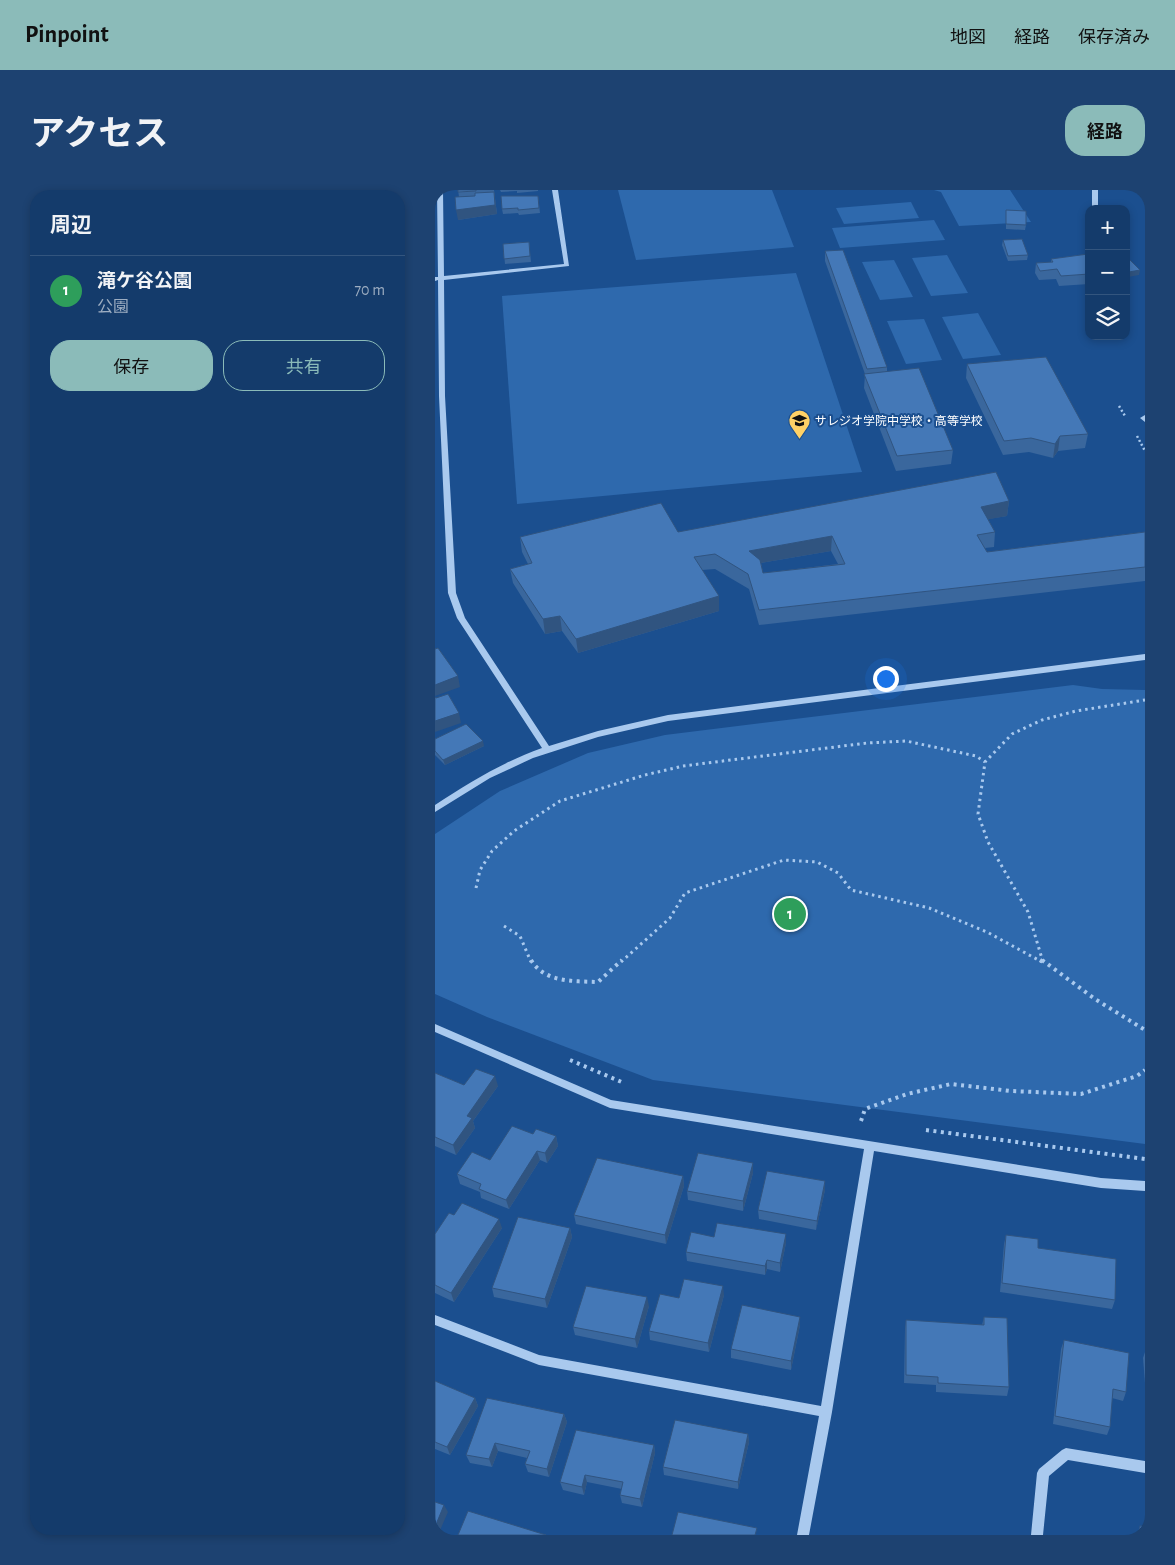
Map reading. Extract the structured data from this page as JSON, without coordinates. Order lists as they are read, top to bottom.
{
  "places": {
    "school or university": ["サレジオ学院中学校・高等学校"]
  },
  "page": {
    "header": "Pinpoint",
    "nav": ["地図", "経路", "保存済み"],
    "title": "アクセス",
    "buttons": [
      "経路",
      ["保存", "共有"]
    ],
    "heading": "周辺",
    "map_buttons": ["+", "−"],
    "list": [
      {
        "mark": "1",
        "name": "滝ケ谷公園",
        "note": "公園",
        "value": "70 m"
      }
    ],
    "pins": "1"
  }
}
